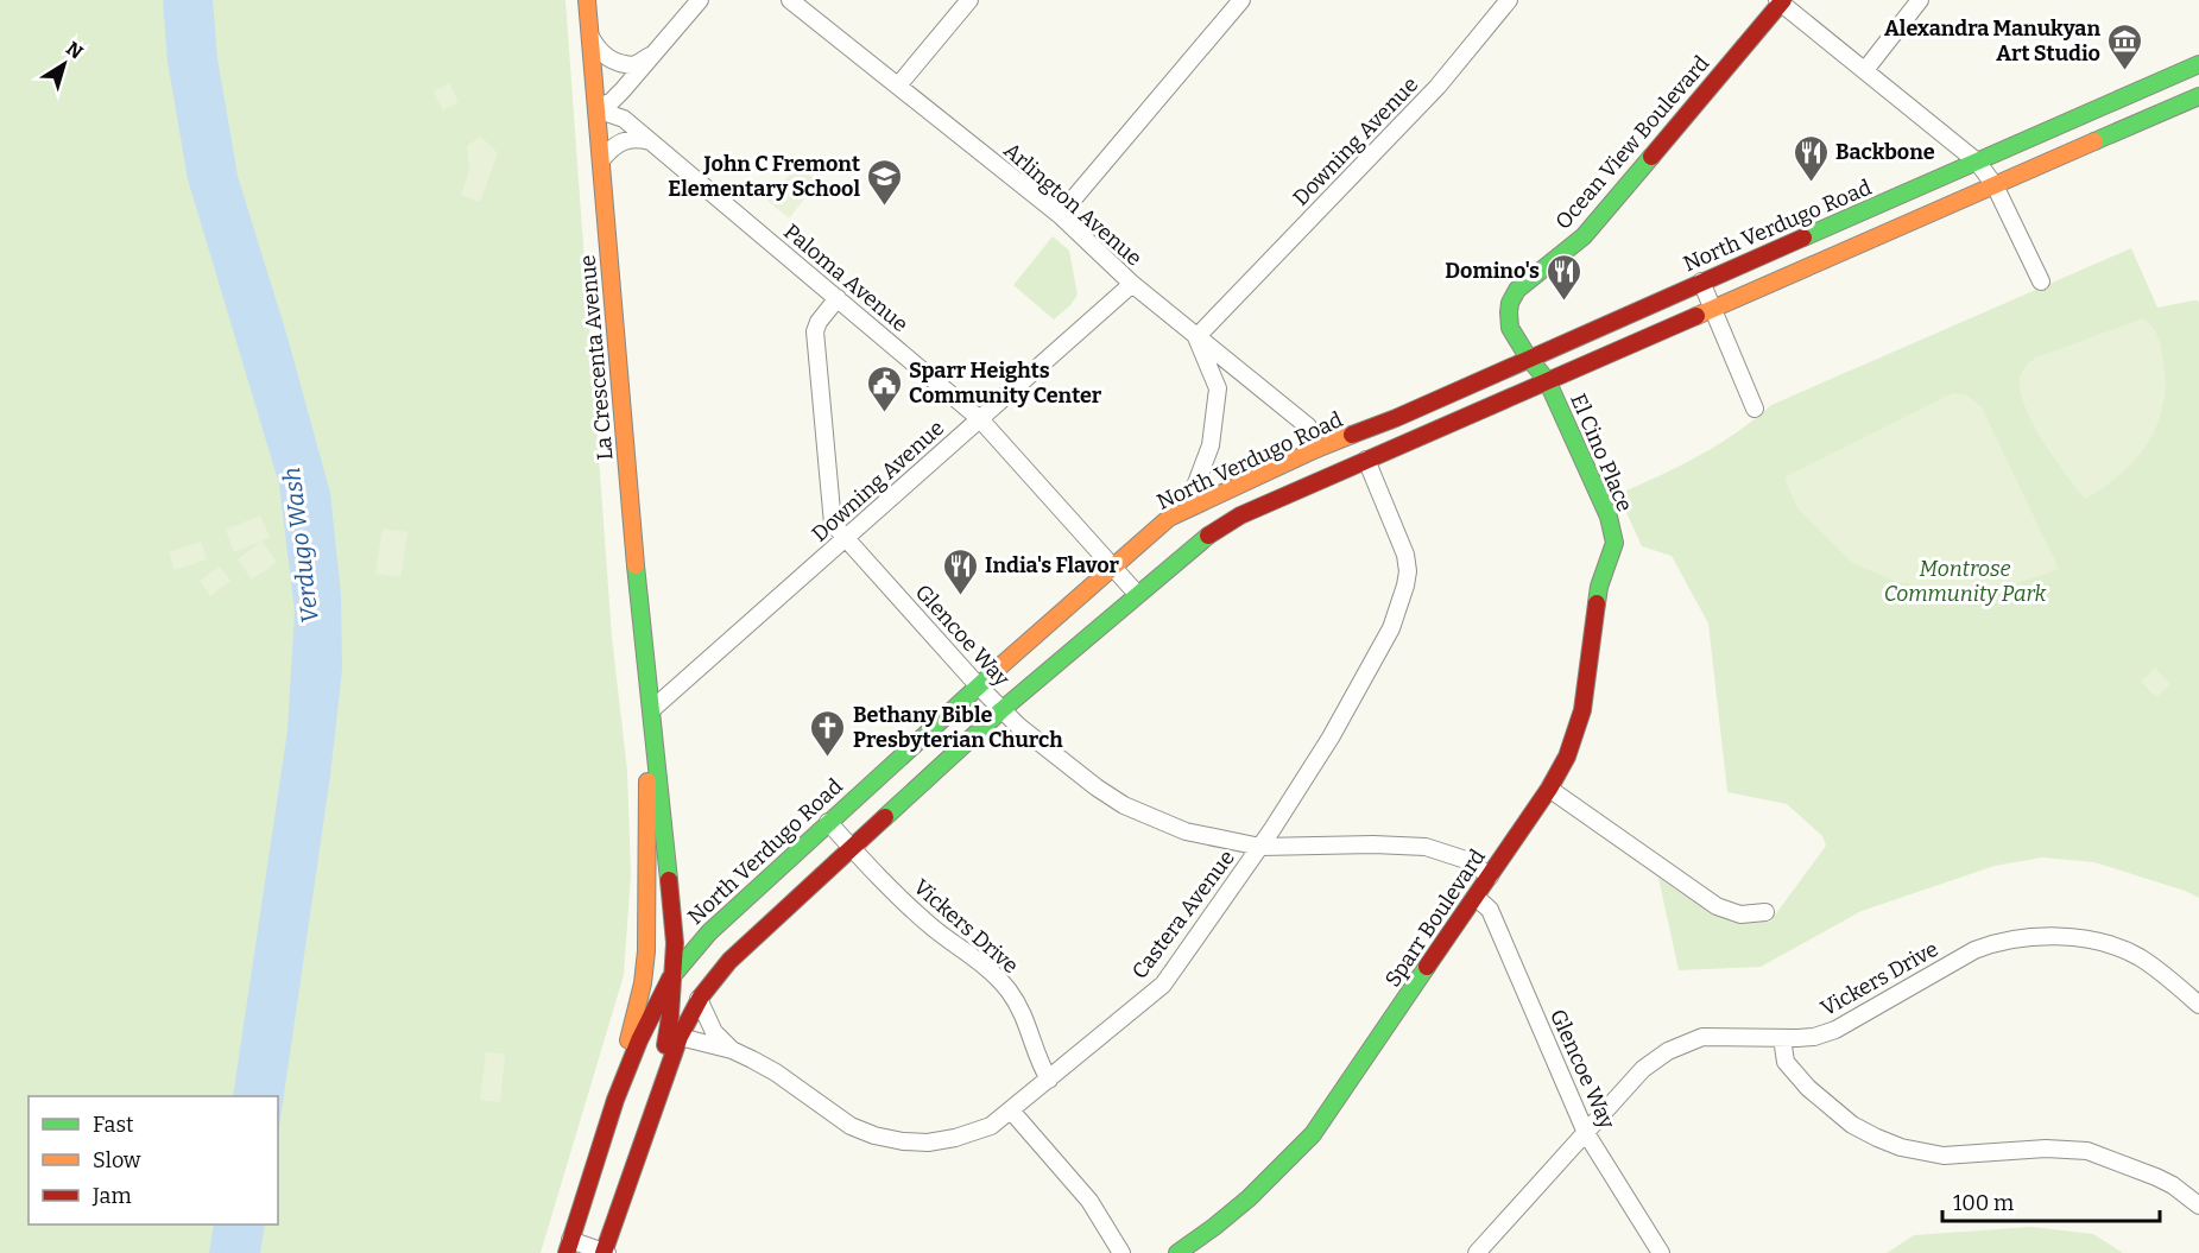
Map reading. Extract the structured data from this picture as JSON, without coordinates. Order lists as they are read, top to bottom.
{
  "streets": {
    "main road": [
      "Ocean View Boulevard",
      "North Verdugo Road",
      "La Crescenta Avenue",
      "El Cino Place",
      "Sparr Boulevard"
    ],
    "street": [
      "Downing Avenue",
      "Arlington Avenue",
      "Paloma Avenue",
      "Glencoe Way",
      "Castera Avenue",
      "Vickers Drive"
    ]
  },
  "crossings": [
    ["Downing Avenue", "Arlington Avenue"],
    ["Downing Avenue", "Paloma Avenue"],
    ["Downing Avenue", "La Crescenta Avenue"],
    ["Downing Avenue", "Glencoe Way"],
    ["Ocean View Boulevard", "North Verdugo Road"],
    ["Ocean View Boulevard", "El Cino Place"],
    ["Arlington Avenue", "North Verdugo Road"],
    ["North Verdugo Road", "Paloma Avenue"],
    ["North Verdugo Road", "La Crescenta Avenue"],
    ["North Verdugo Road", "Glencoe Way"],
    ["North Verdugo Road", "Vickers Drive"],
    ["Paloma Avenue", "La Crescenta Avenue"],
    ["Paloma Avenue", "Glencoe Way"],
    ["El Cino Place", "Sparr Boulevard"],
    ["Glencoe Way", "Castera Avenue"],
    ["Glencoe Way", "Sparr Boulevard"],
    ["Glencoe Way", "Vickers Drive"],
    ["Castera Avenue", "Vickers Drive"]
  ],
  "water": ["Verdugo Wash"],
  "parks": ["Montrose Community Park"],
  "places": {
    "museum": ["Alexandra Manukyan Art Studio"],
    "restaurant": ["Backbone", "Domino's", "India's Flavor"],
    "school or university": ["John C Fremont Elementary School"],
    "public building": ["Sparr Heights Community Center"],
    "church": ["Bethany Bible Presbyterian Church"]
  },
  "legend": ["Fast", "Slow", "Jam"],
  "scale_bar": "100 m",
  "north": "top right"
}
